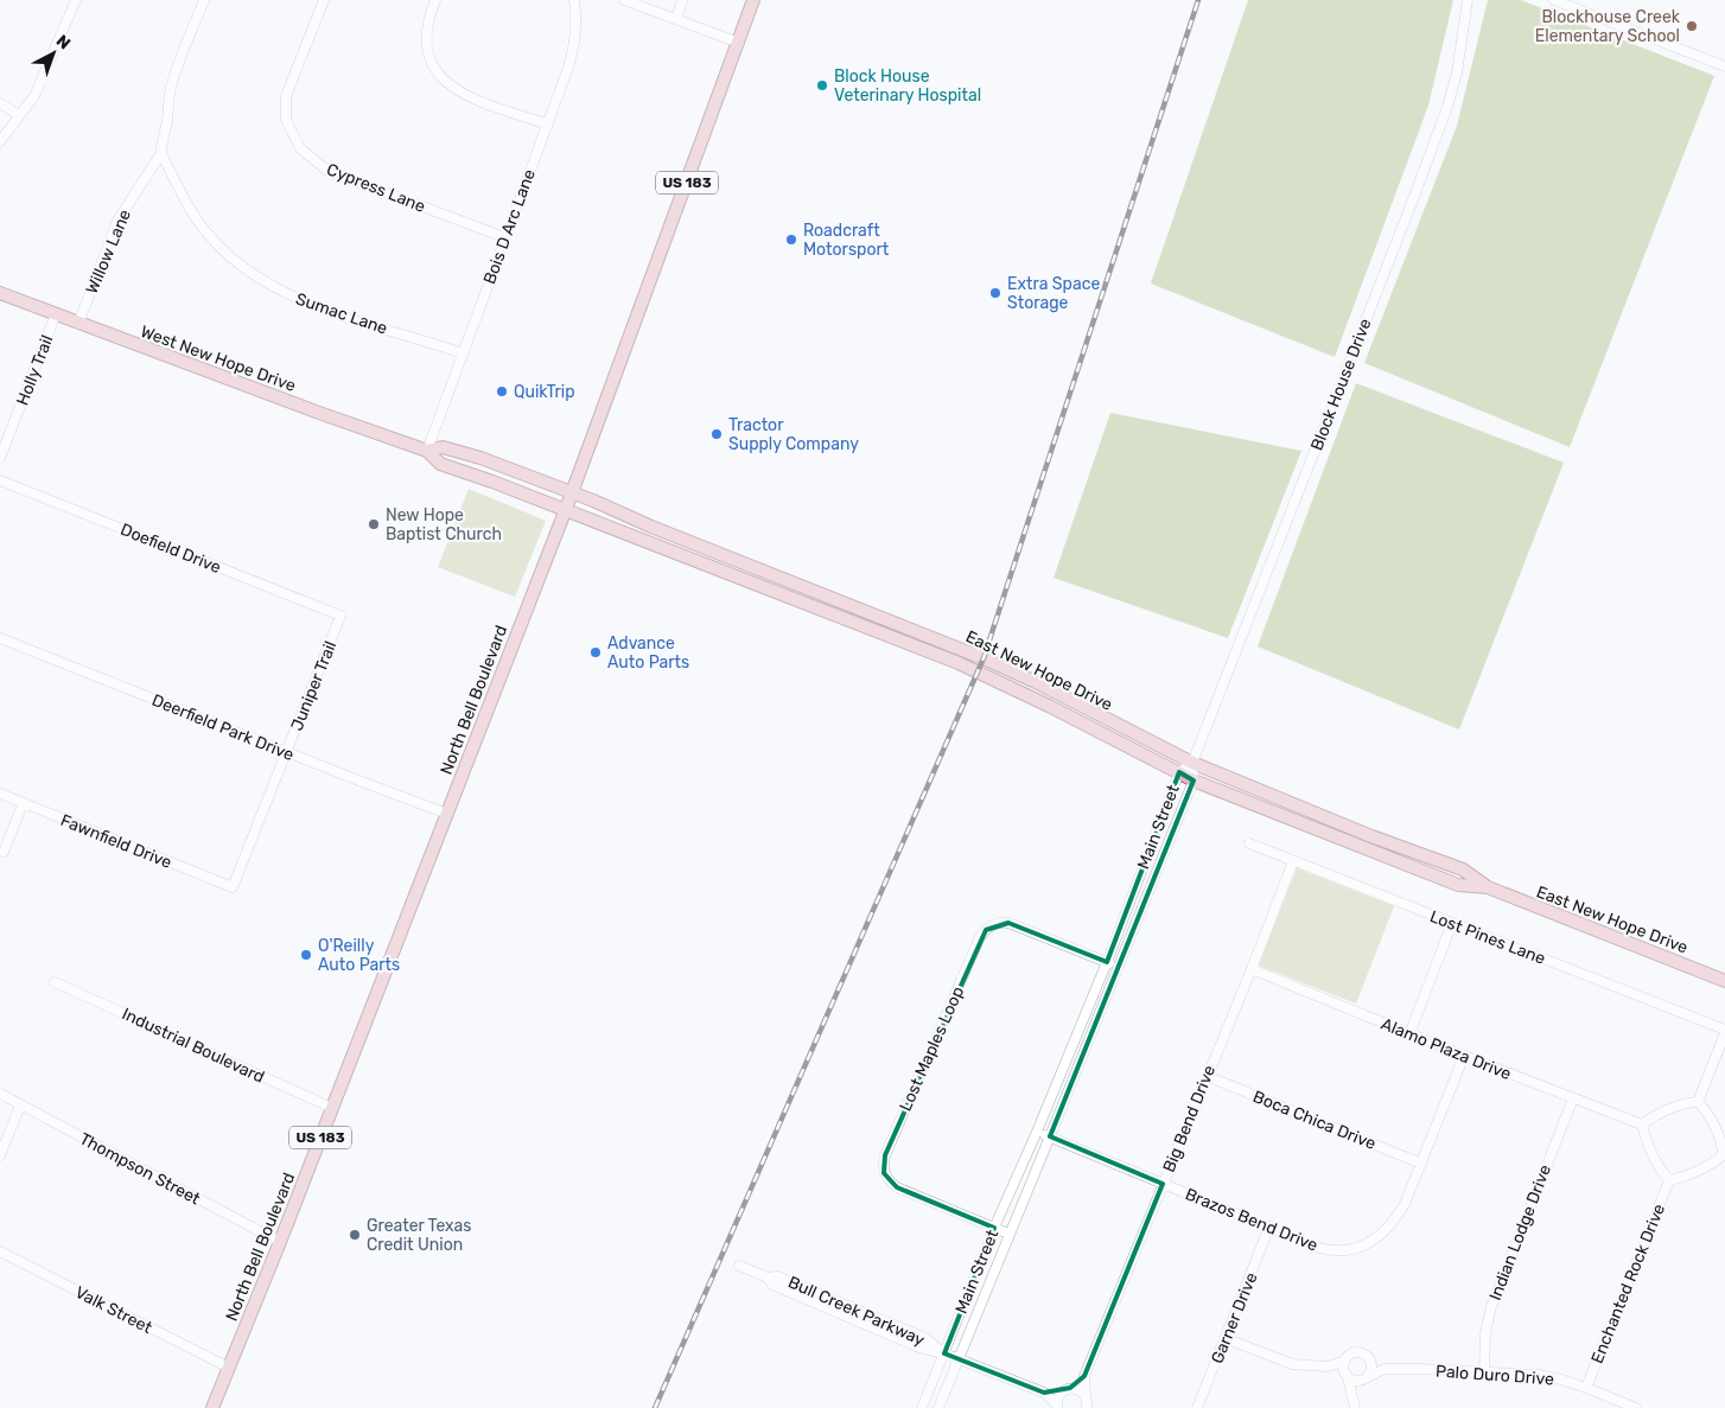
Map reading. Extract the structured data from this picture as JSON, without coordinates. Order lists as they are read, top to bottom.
{
  "streets": {
    "main road": [
      "US 183",
      "West New Hope Drive",
      "East New Hope Drive",
      "North Bell Boulevard"
    ],
    "street": [
      "Cypress Lane",
      "Bois D Arc Lane",
      "Willow Lane",
      "Sumac Lane",
      "Holly Trail",
      "Block House Drive",
      "Doefield Drive",
      "Juniper Trail",
      "Deerfield Park Drive",
      "Main Street",
      "Fawnfield Drive",
      "Lost Pines Lane",
      "Industrial Boulevard",
      "Lost Maples Loop",
      "Alamo Plaza Drive",
      "Big Bend Drive",
      "Boca Chica Drive",
      "Thompson Street",
      "Brazos Bend Drive",
      "Indian Lodge Drive",
      "Enchanted Rock Drive",
      "Valk Street",
      "Bull Creek Parkway",
      "Garner Drive",
      "Palo Duro Drive"
    ]
  },
  "crossings": [
    ["Cypress Lane", "Bois D Arc Lane"],
    ["Bois D Arc Lane", "Sumac Lane"],
    ["Bois D Arc Lane", "West New Hope Drive"],
    ["Willow Lane", "Sumac Lane"],
    ["Willow Lane", "West New Hope Drive"],
    ["West New Hope Drive", "Holly Trail"],
    ["West New Hope Drive", "East New Hope Drive"],
    ["West New Hope Drive", "North Bell Boulevard"],
    ["Block House Drive", "East New Hope Drive"],
    ["Block House Drive", "Main Street"],
    ["Doefield Drive", "Juniper Trail"],
    ["East New Hope Drive", "North Bell Boulevard"],
    ["East New Hope Drive", "Main Street"],
    ["Juniper Trail", "Deerfield Park Drive"],
    ["Juniper Trail", "Fawnfield Drive"],
    ["North Bell Boulevard", "Deerfield Park Drive"],
    ["North Bell Boulevard", "Industrial Boulevard"],
    ["North Bell Boulevard", "Thompson Street"],
    ["North Bell Boulevard", "Valk Street"],
    ["Main Street", "Lost Maples Loop"],
    ["Main Street", "Brazos Bend Drive"],
    ["Main Street", "Bull Creek Parkway"],
    ["Lost Pines Lane", "Big Bend Drive"],
    ["Alamo Plaza Drive", "Big Bend Drive"],
    ["Alamo Plaza Drive", "Brazos Bend Drive"],
    ["Alamo Plaza Drive", "Indian Lodge Drive"],
    ["Alamo Plaza Drive", "Enchanted Rock Drive"],
    ["Big Bend Drive", "Boca Chica Drive"],
    ["Big Bend Drive", "Brazos Bend Drive"],
    ["Big Bend Drive", "Bull Creek Parkway"],
    ["Boca Chica Drive", "Brazos Bend Drive"],
    ["Brazos Bend Drive", "Garner Drive"],
    ["Indian Lodge Drive", "Palo Duro Drive"],
    ["Enchanted Rock Drive", "Palo Duro Drive"]
  ],
  "places": [
    "Blockhouse Creek Elementary School",
    "Block House Veterinary Hospital",
    "Roadcraft Motorsport",
    "Extra Space Storage",
    "QuikTrip",
    "Tractor Supply Company",
    "New Hope Baptist Church",
    "Advance Auto Parts",
    "O'Reilly Auto Parts",
    "Greater Texas Credit Union"
  ],
  "north": "top right"
}
